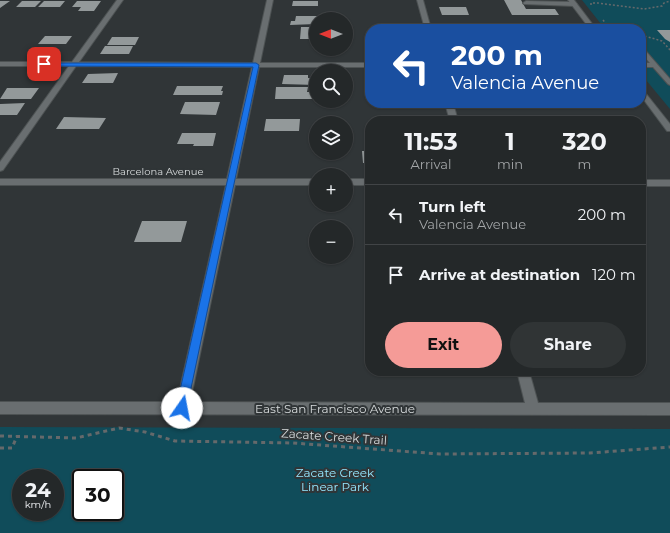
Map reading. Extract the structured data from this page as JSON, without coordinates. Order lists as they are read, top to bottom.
{
  "streets": {
    "street": ["Barcelona Avenue", "East San Francisco Avenue"],
    "path": ["Zacate Creek Trail"]
  },
  "parks": ["Zacate Creek Linear Park"],
  "north": "left",
  "page": {
    "map_buttons": ["+", "−"],
    "turn": ["200 m", "Valencia Avenue"],
    "eta": [
      "11:53",
      "Arrival",
      "1",
      "min",
      "320",
      "m"
    ],
    "list": [
      {
        "name": "Turn left",
        "note": "Valencia Avenue",
        "value": "200 m"
      },
      {
        "name": "Arrive at destination",
        "value": "120 m"
      }
    ],
    "buttons": ["Exit", "Share"],
    "speed": "24 km/h",
    "limit": "30"
  }
}
